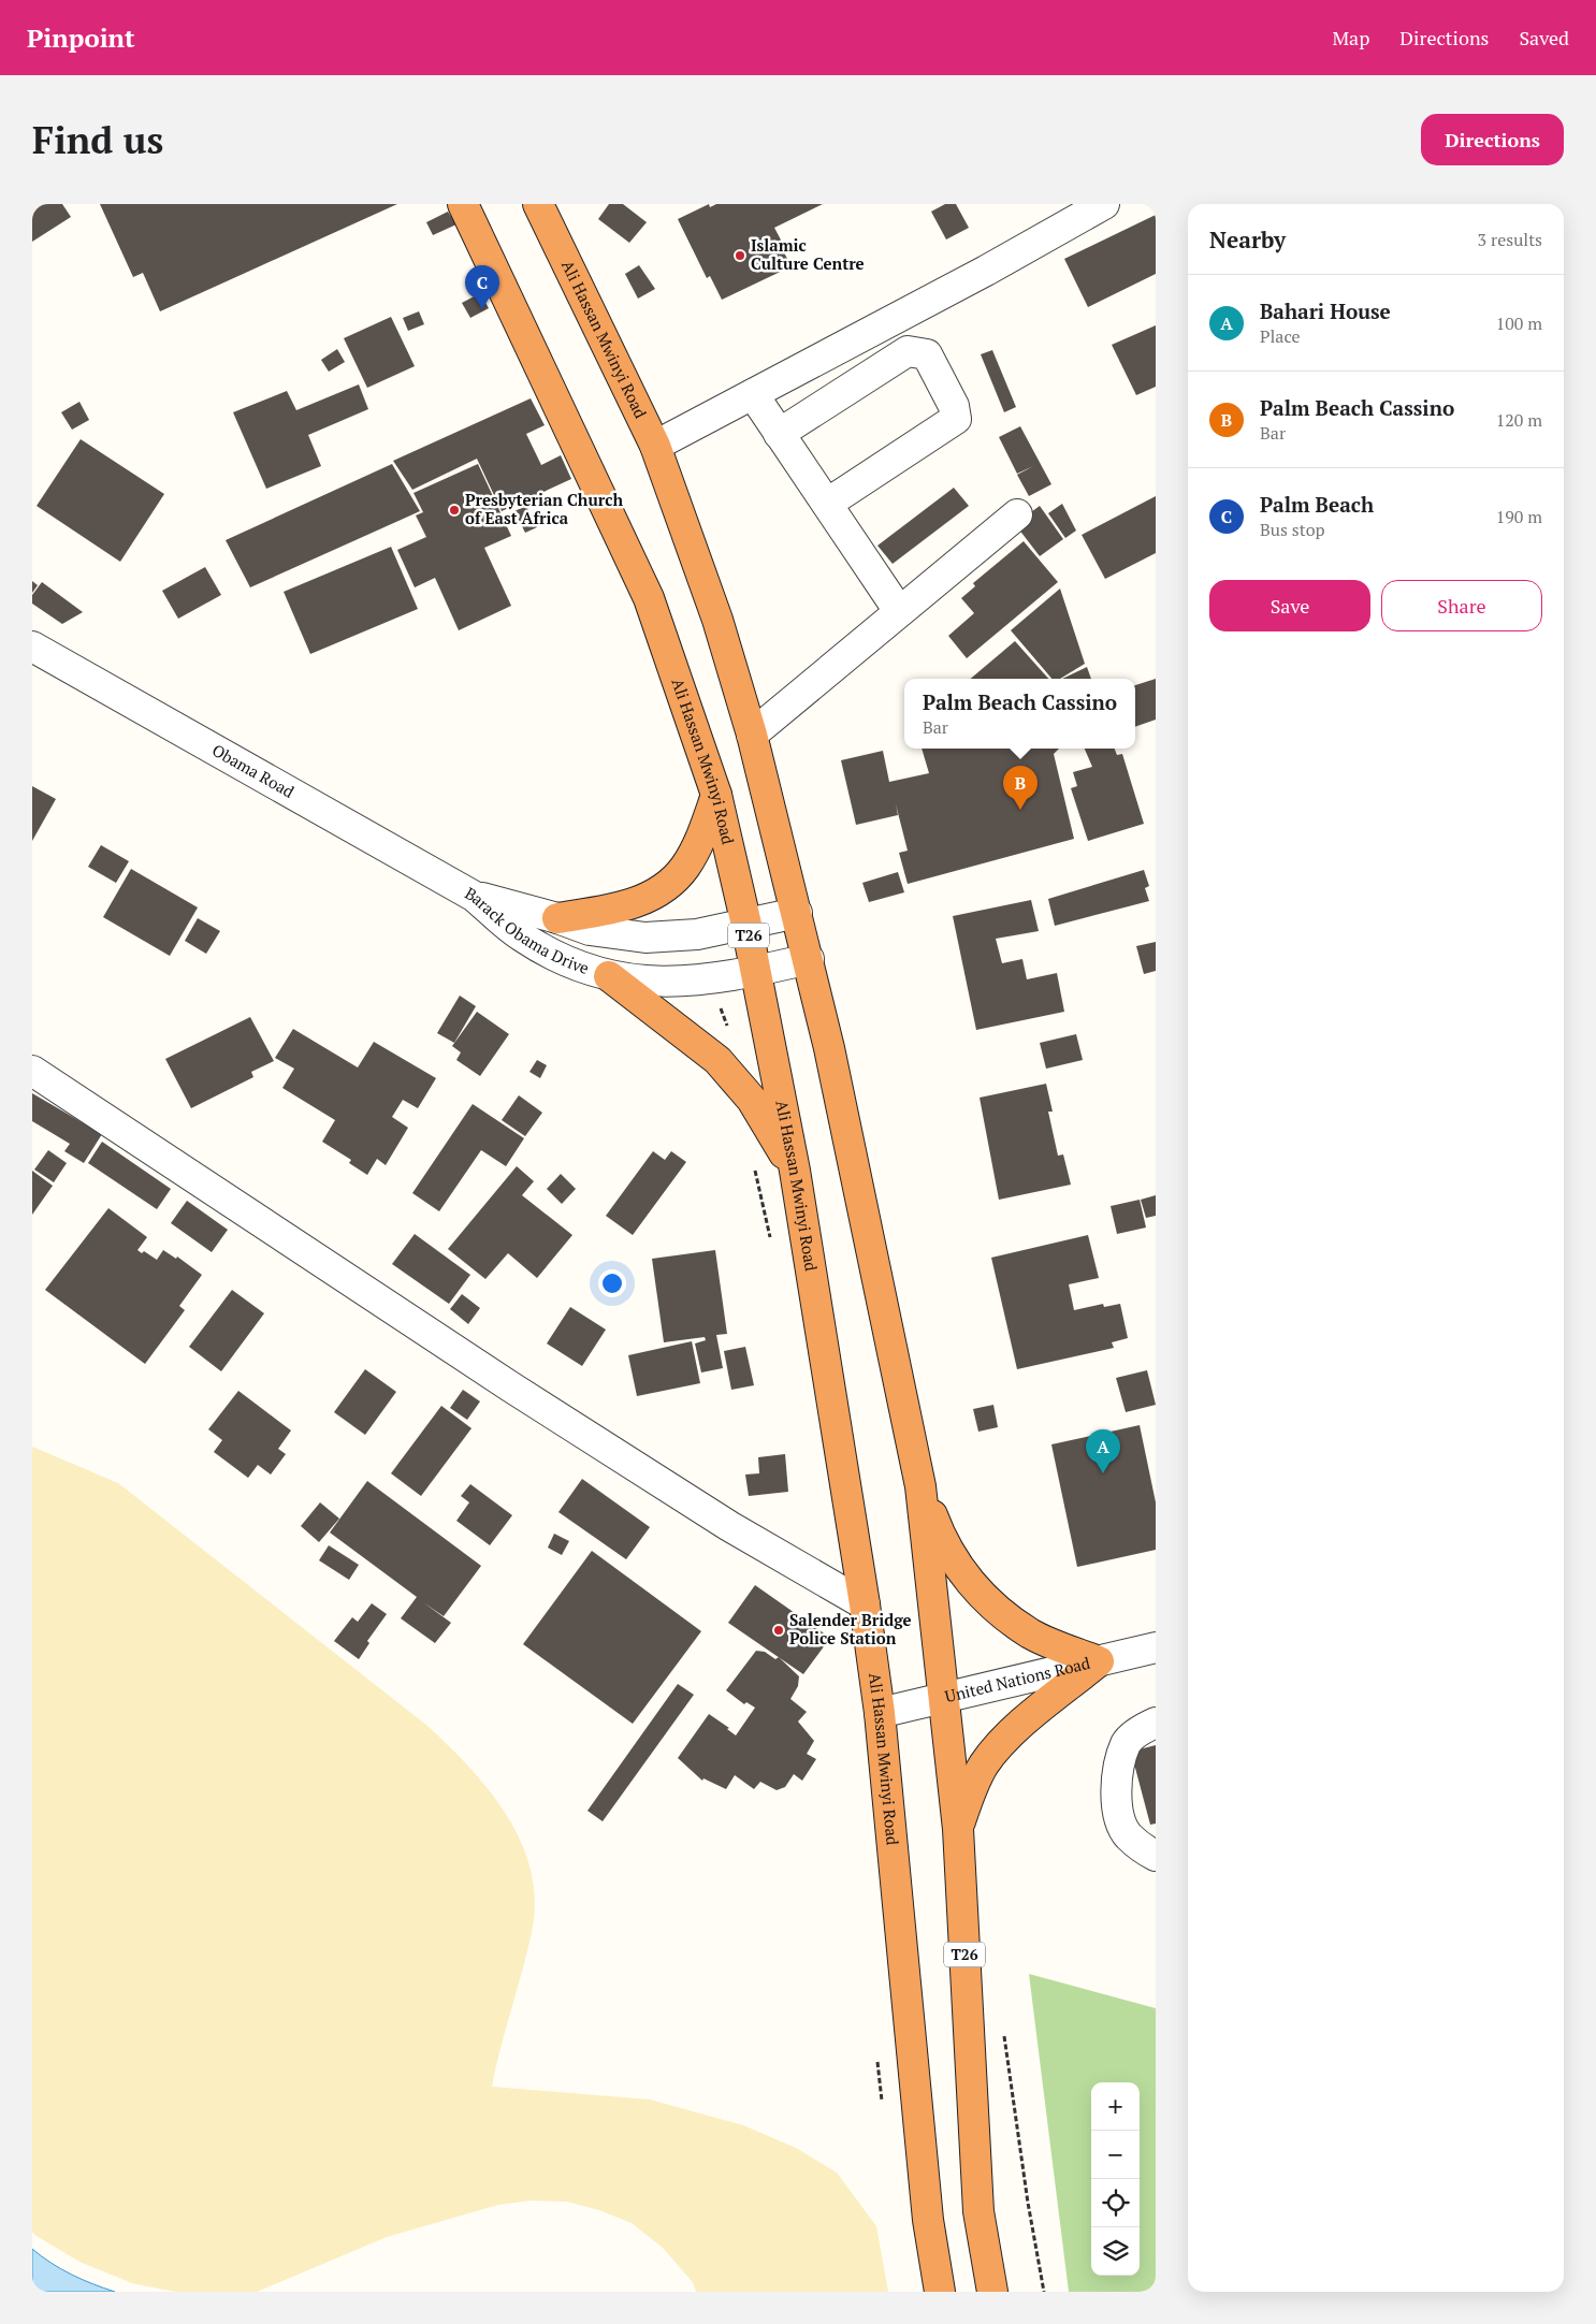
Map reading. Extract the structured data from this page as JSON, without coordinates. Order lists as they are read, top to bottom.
{
  "streets": {
    "highway": ["Ali Hassan Mwinyi Road", "T26"],
    "street": ["Obama Road", "Barack Obama Drive", "United Nations Road"]
  },
  "crossings": [
    ["Ali Hassan Mwinyi Road", "Barack Obama Drive"],
    ["Ali Hassan Mwinyi Road", "United Nations Road"],
    ["Obama Road", "Barack Obama Drive"]
  ],
  "places": ["Islamic Culture Centre", "Presbyterian Church of East Africa", "Salender Bridge Police Station"],
  "page": {
    "header": "Pinpoint",
    "nav": ["Map", "Directions", "Saved"],
    "buttons": [
      "Directions",
      ["Save", "Share"]
    ],
    "title": "Find us",
    "heading": ["Nearby", "3 results"],
    "pins": ["C", "B", "A"],
    "list": [
      {
        "mark": "A",
        "name": "Bahari House",
        "note": "Place",
        "value": "100 m"
      },
      {
        "mark": "B",
        "name": "Palm Beach Cassino",
        "note": "Bar",
        "value": "120 m"
      },
      {
        "mark": "C",
        "name": "Palm Beach",
        "note": "Bus stop",
        "value": "190 m"
      }
    ],
    "popup": ["Palm Beach Cassino", "Bar"],
    "map_buttons": ["+", "−"]
  }
}
